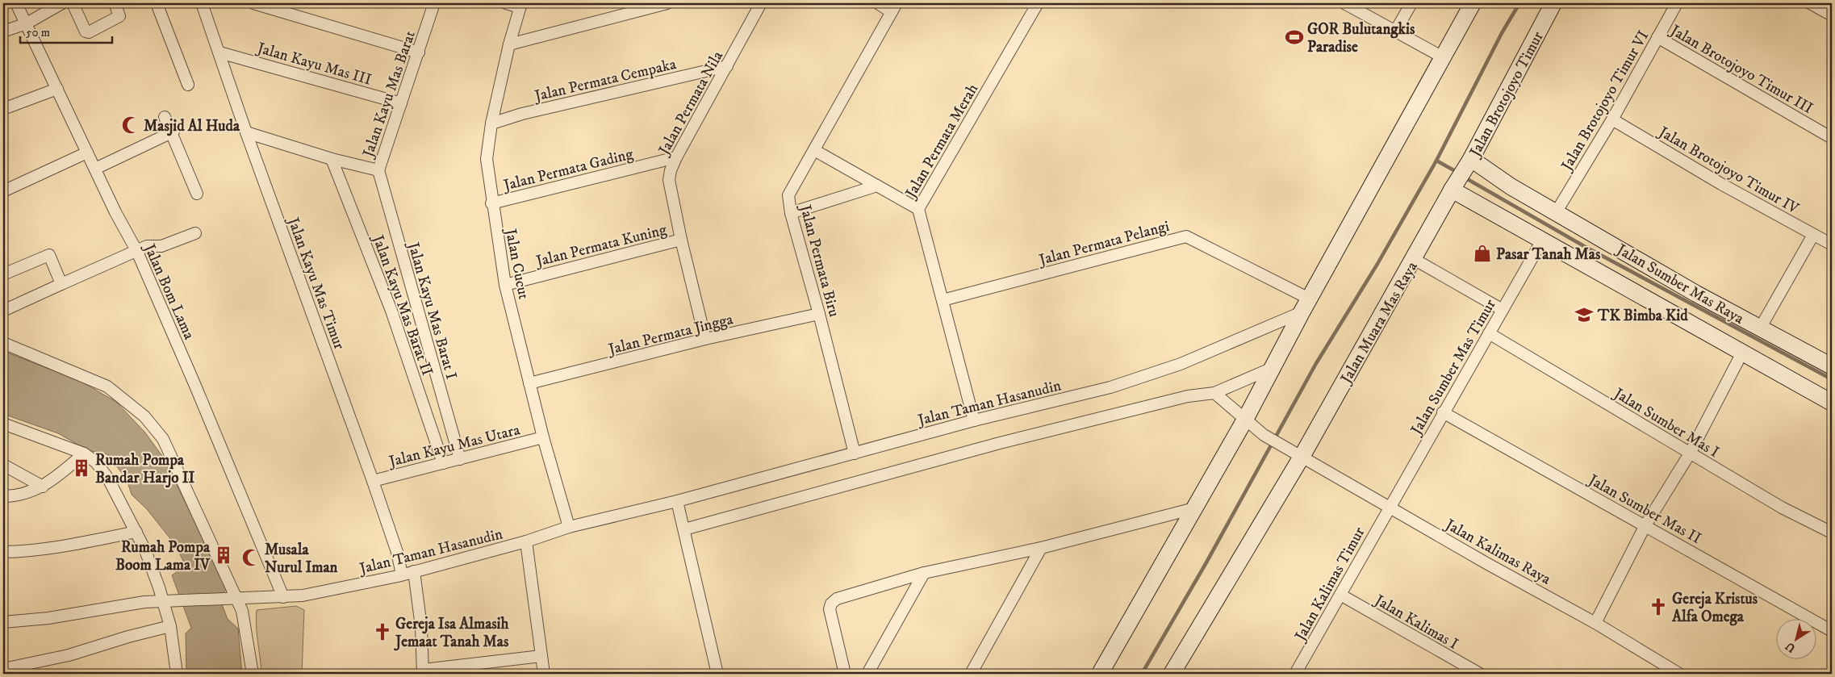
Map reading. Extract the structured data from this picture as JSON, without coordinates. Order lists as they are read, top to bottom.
{
  "streets": {
    "street": [
      "Jalan Kayu Mas III",
      "Jalan Brotojoyo Timur III",
      "Jalan Permata Cempaka",
      "Jalan Kayu Mas Barat",
      "Jalan Brotojoyo Timur",
      "Jalan Brotojoyo Timur VI",
      "Jalan Permata Nila",
      "Jalan Permata Merah",
      "Jalan Permata Gading",
      "Jalan Brotojoyo Timur IV",
      "Jalan Permata Pelangi",
      "Jalan Permata Kuning",
      "Jalan Permata Biru",
      "Jalan Cucut",
      "Jalan Kayu Mas Timur",
      "Jalan Sumber Mas Raya",
      "Jalan Bom Lama",
      "Jalan Kayu Mas Barat II",
      "Jalan Kayu Mas Barat I",
      "Jalan Muara Mas Raya",
      "Jalan Permata Jingga",
      "Jalan Sumber Mas Timur",
      "Jalan Taman Hasanudin",
      "Jalan Sumber Mas I",
      "Jalan Kayu Mas Utara",
      "Jalan Sumber Mas II",
      "Jalan Kalimas Raya",
      "Jalan Kalimas Timur",
      "Jalan Kalimas I"
    ]
  },
  "crossings": [
    ["Jalan Kayu Mas III", "Jalan Kayu Mas Barat"],
    ["Jalan Kayu Mas III", "Jalan Kayu Mas Timur"],
    ["Jalan Brotojoyo Timur III", "Jalan Brotojoyo Timur VI"],
    ["Jalan Permata Cempaka", "Jalan Permata Nila"],
    ["Jalan Permata Cempaka", "Jalan Cucut"],
    ["Jalan Kayu Mas Barat", "Jalan Kayu Mas Barat I"],
    ["Jalan Brotojoyo Timur", "Jalan Sumber Mas Raya"],
    ["Jalan Brotojoyo Timur", "Jalan Muara Mas Raya"],
    ["Jalan Brotojoyo Timur VI", "Jalan Brotojoyo Timur IV"],
    ["Jalan Brotojoyo Timur VI", "Jalan Sumber Mas Raya"],
    ["Jalan Permata Nila", "Jalan Permata Gading"],
    ["Jalan Permata Nila", "Jalan Permata Kuning"],
    ["Jalan Permata Nila", "Jalan Permata Jingga"],
    ["Jalan Permata Merah", "Jalan Permata Pelangi"],
    ["Jalan Permata Merah", "Jalan Taman Hasanudin"],
    ["Jalan Permata Gading", "Jalan Cucut"],
    ["Jalan Permata Pelangi", "Jalan Taman Hasanudin"],
    ["Jalan Permata Kuning", "Jalan Cucut"],
    ["Jalan Permata Biru", "Jalan Permata Jingga"],
    ["Jalan Permata Biru", "Jalan Taman Hasanudin"],
    ["Jalan Cucut", "Jalan Permata Jingga"],
    ["Jalan Cucut", "Jalan Taman Hasanudin"],
    ["Jalan Cucut", "Jalan Kayu Mas Utara"],
    ["Jalan Kayu Mas Timur", "Jalan Taman Hasanudin"],
    ["Jalan Kayu Mas Timur", "Jalan Kayu Mas Utara"],
    ["Jalan Sumber Mas Raya", "Jalan Muara Mas Raya"],
    ["Jalan Sumber Mas Raya", "Jalan Sumber Mas Timur"],
    ["Jalan Bom Lama", "Jalan Taman Hasanudin"],
    ["Jalan Kayu Mas Barat II", "Jalan Kayu Mas Utara"],
    ["Jalan Kayu Mas Barat I", "Jalan Kayu Mas Utara"],
    ["Jalan Muara Mas Raya", "Jalan Kalimas Raya"],
    ["Jalan Sumber Mas Timur", "Jalan Sumber Mas I"],
    ["Jalan Sumber Mas Timur", "Jalan Sumber Mas II"],
    ["Jalan Sumber Mas Timur", "Jalan Kalimas Raya"],
    ["Jalan Sumber Mas Timur", "Jalan Kalimas Timur"],
    ["Jalan Kalimas Raya", "Jalan Kalimas Timur"],
    ["Jalan Kalimas Timur", "Jalan Kalimas I"]
  ],
  "places": {
    "sports": ["GOR Bulutangkis Paradise"],
    "mosque": ["Masjid Al Huda", "Musala Nurul Iman"],
    "shop": ["Pasar Tanah Mas"],
    "school or university": ["TK Bimba Kid"],
    "building": ["Rumah Pompa Bandar Harjo II", "Rumah Pompa Boom Lama IV"],
    "church": ["Gereja Kristus Alfa Omega", "Gereja Isa Almasih Jemaat Tanah Mas"]
  },
  "scale_bar": "50 m",
  "north": "bottom left"
}
